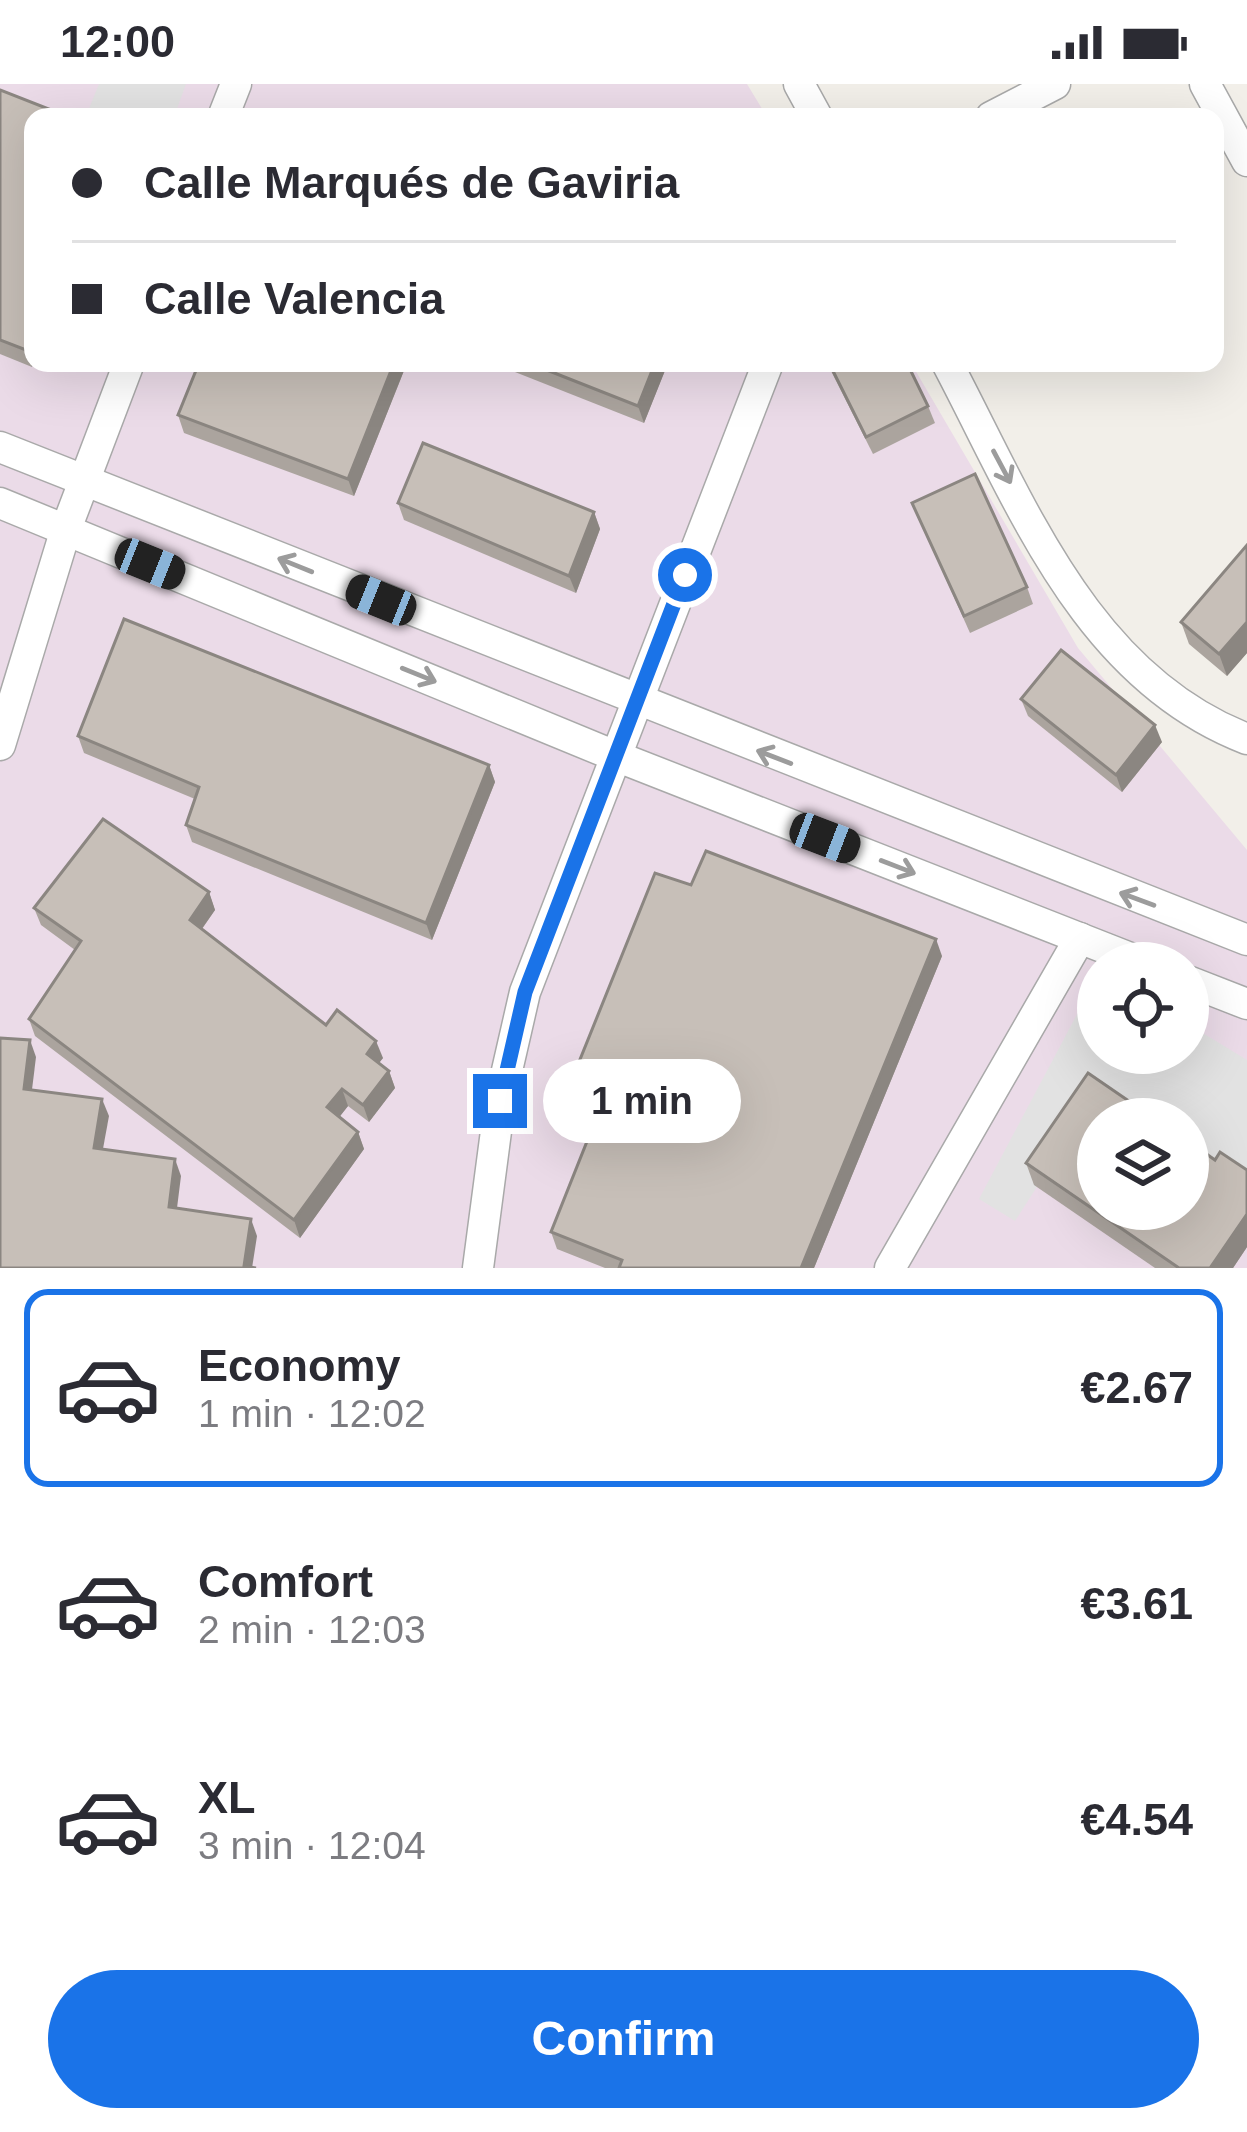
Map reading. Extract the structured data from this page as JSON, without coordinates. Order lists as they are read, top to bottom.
{
  "page": {
    "status": "12:00",
    "banner": ["Calle Marqués de Gaviria", "Calle Valencia"],
    "bubble": "1 min",
    "list": [
      {
        "name": "Economy",
        "note": "1 min · 12:02",
        "value": "€2.67"
      },
      {
        "name": "Comfort",
        "note": "2 min · 12:03",
        "value": "€3.61"
      },
      {
        "name": "XL",
        "note": "3 min · 12:04",
        "value": "€4.54"
      }
    ],
    "buttons": "Confirm"
  }
}
